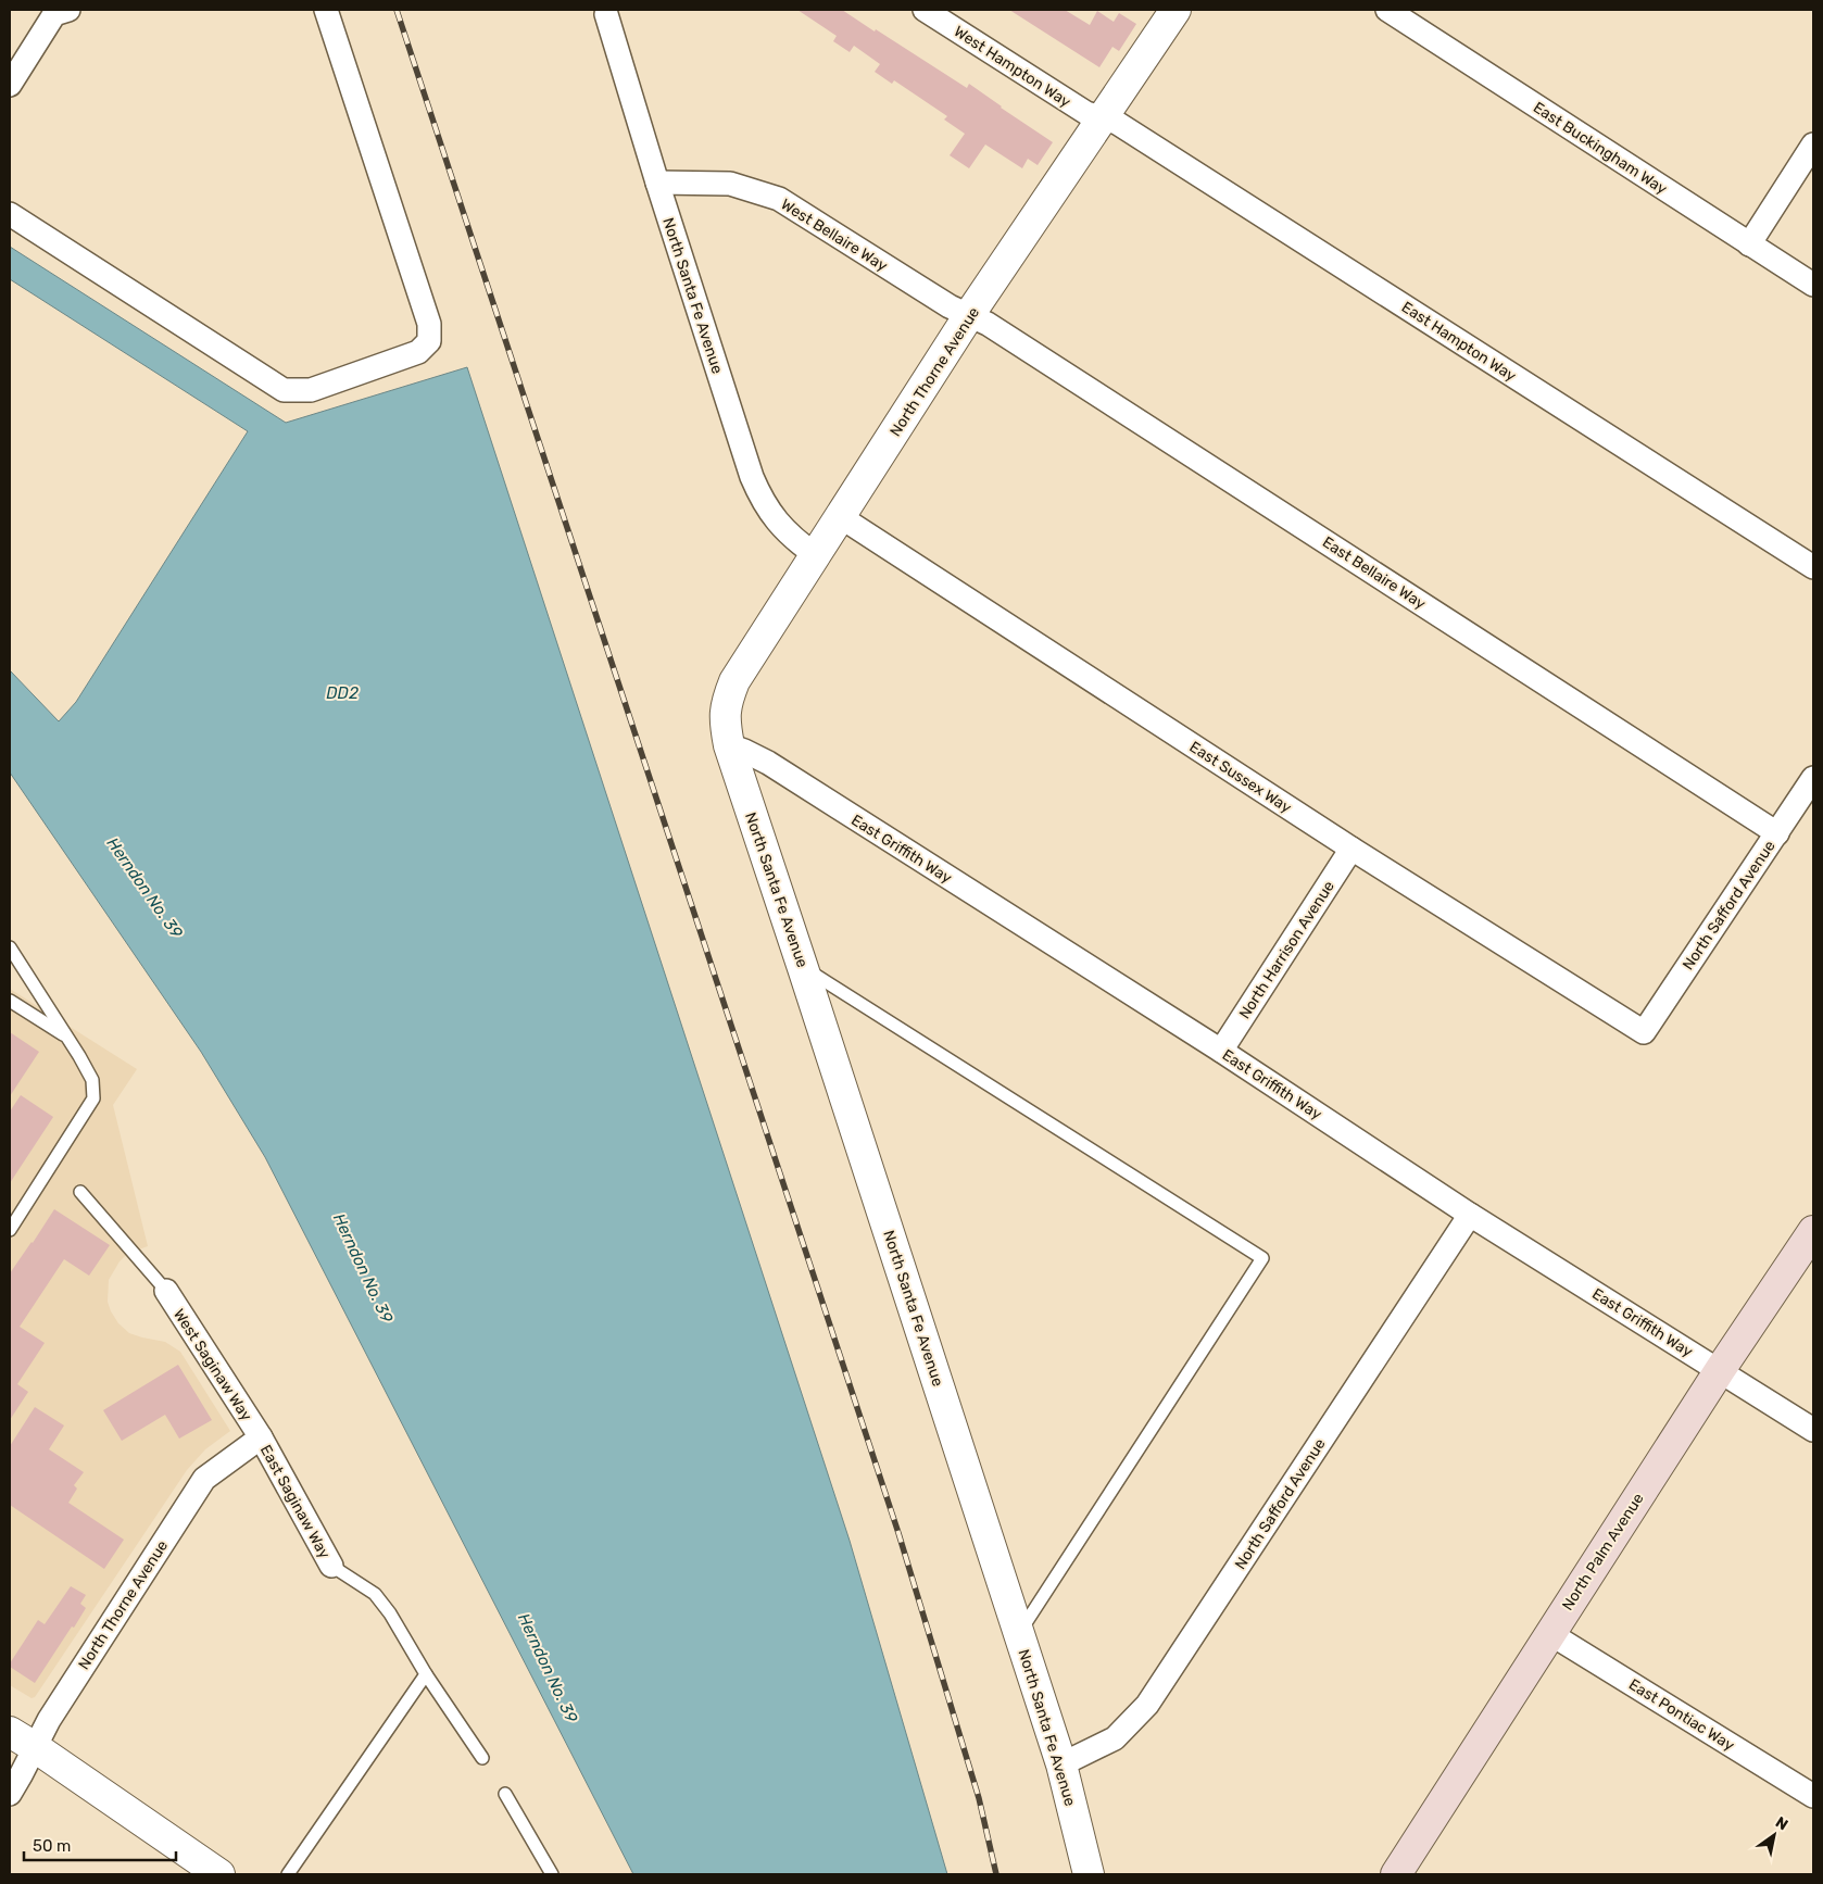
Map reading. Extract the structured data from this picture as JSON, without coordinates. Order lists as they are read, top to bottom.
{
  "streets": {
    "main road": ["North Palm Avenue"],
    "street": [
      "West Hampton Way",
      "East Buckingham Way",
      "West Bellaire Way",
      "North Santa Fe Avenue",
      "East Hampton Way",
      "North Thorne Avenue",
      "East Bellaire Way",
      "East Sussex Way",
      "East Griffith Way",
      "North Safford Avenue",
      "North Harrison Avenue",
      "West Saginaw Way",
      "East Saginaw Way",
      "East Pontiac Way"
    ]
  },
  "crossings": [
    ["West Hampton Way", "East Hampton Way"],
    ["West Hampton Way", "North Thorne Avenue"],
    ["West Bellaire Way", "North Santa Fe Avenue"],
    ["West Bellaire Way", "North Thorne Avenue"],
    ["West Bellaire Way", "East Bellaire Way"],
    ["North Santa Fe Avenue", "North Thorne Avenue"],
    ["North Santa Fe Avenue", "East Griffith Way"],
    ["North Santa Fe Avenue", "North Safford Avenue"],
    ["East Hampton Way", "North Thorne Avenue"],
    ["North Thorne Avenue", "East Bellaire Way"],
    ["North Thorne Avenue", "East Sussex Way"],
    ["North Thorne Avenue", "East Griffith Way"],
    ["North Thorne Avenue", "West Saginaw Way"],
    ["North Thorne Avenue", "East Saginaw Way"],
    ["East Bellaire Way", "North Safford Avenue"],
    ["East Sussex Way", "North Safford Avenue"],
    ["East Sussex Way", "North Harrison Avenue"],
    ["East Griffith Way", "North Safford Avenue"],
    ["East Griffith Way", "North Harrison Avenue"],
    ["East Griffith Way", "North Palm Avenue"],
    ["West Saginaw Way", "East Saginaw Way"],
    ["North Palm Avenue", "East Pontiac Way"]
  ],
  "water": ["DD2", "Herndon No. 39"],
  "scale_bar": "50 m",
  "north": "top right"
}
